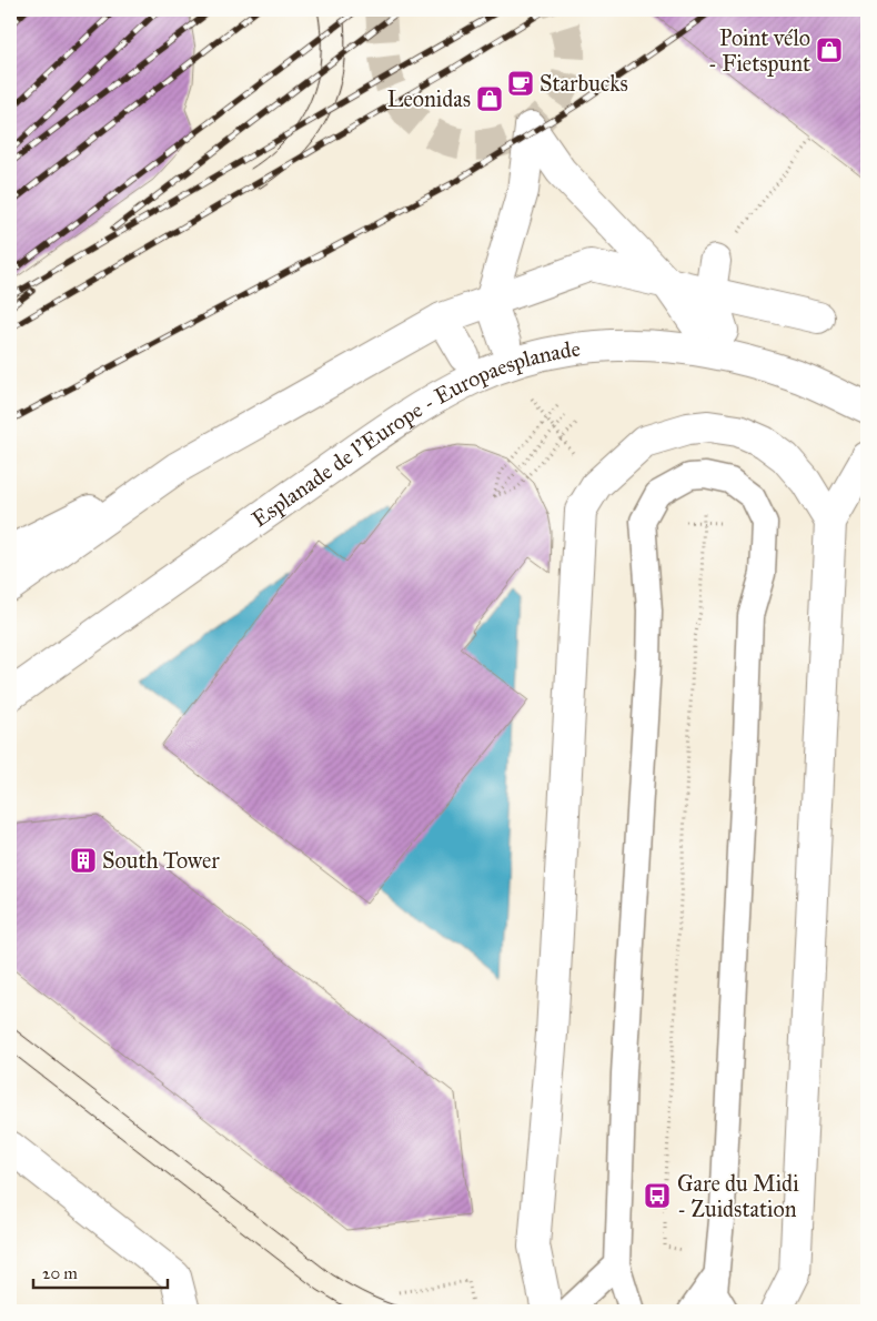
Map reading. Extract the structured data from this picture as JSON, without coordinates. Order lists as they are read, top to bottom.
{
  "streets": {
    "street": ["Esplanade de l'Europe - Europaesplanade"]
  },
  "places": {
    "shop": ["Point vélo - Fietspunt", "Leonidas"],
    "cafe": ["Starbucks"],
    "building": ["South Tower"],
    "bus stop": ["Gare du Midi - Zuidstation"]
  },
  "scale_bar": "20 m"
}
